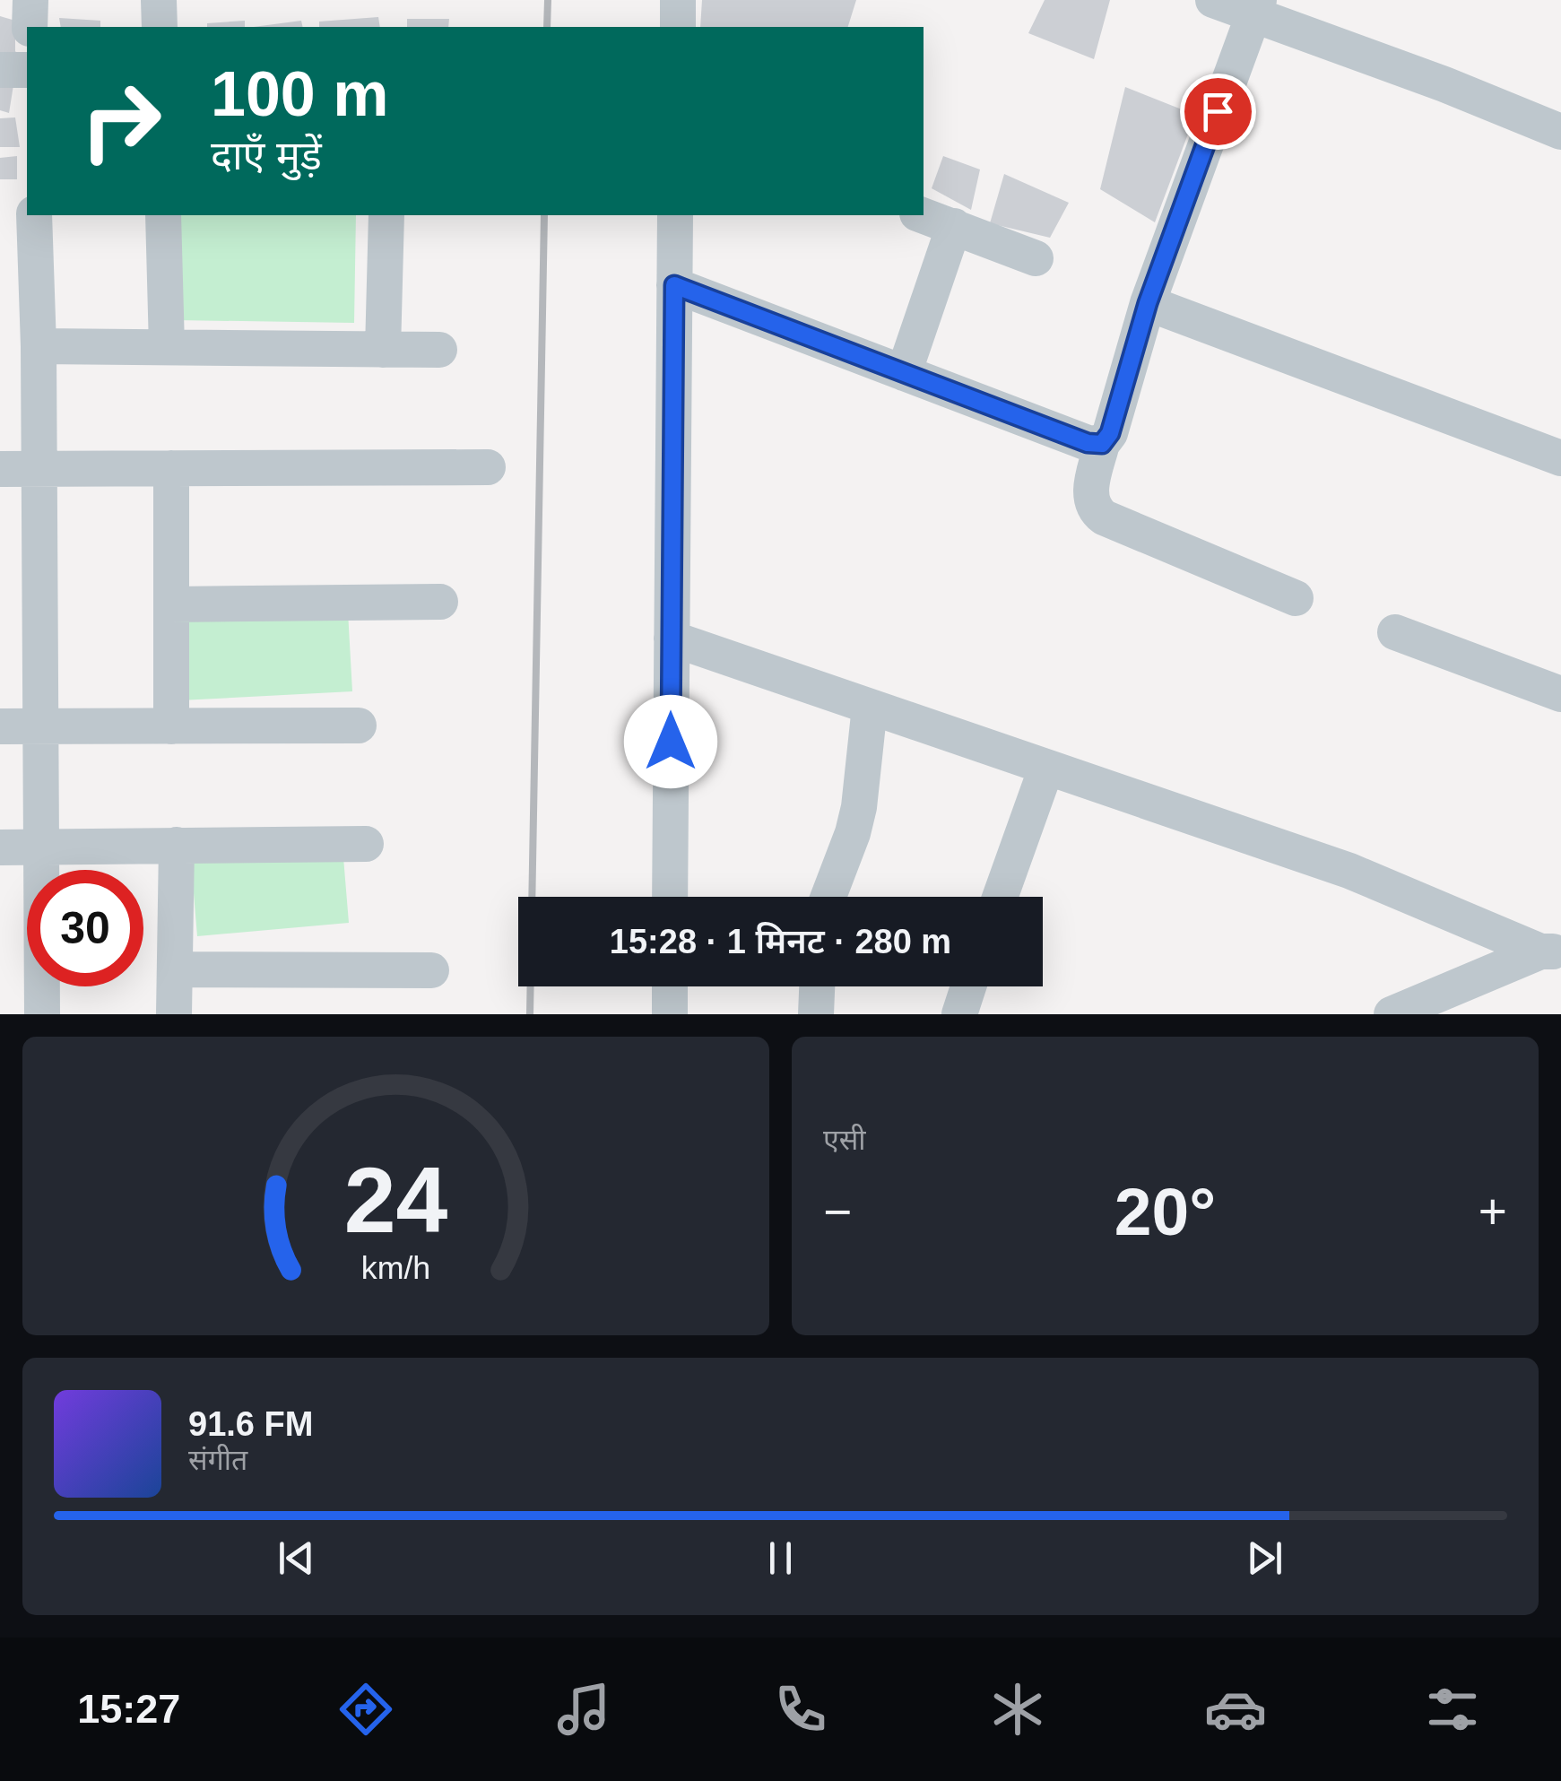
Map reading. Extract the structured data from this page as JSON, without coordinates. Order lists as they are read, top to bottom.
{
  "page": {
    "turn": ["100 m", "दाएँ मुड़ें"],
    "limit": "30",
    "trip": "15:28 · 1 मिनट · 280 m",
    "tile": "एसी",
    "heat": ["−", "20°", "+"],
    "song": ["91.6 FM", "संगीत"],
    "tabs": "15:27",
    "gauge": ["24", "km/h"]
  }
}
